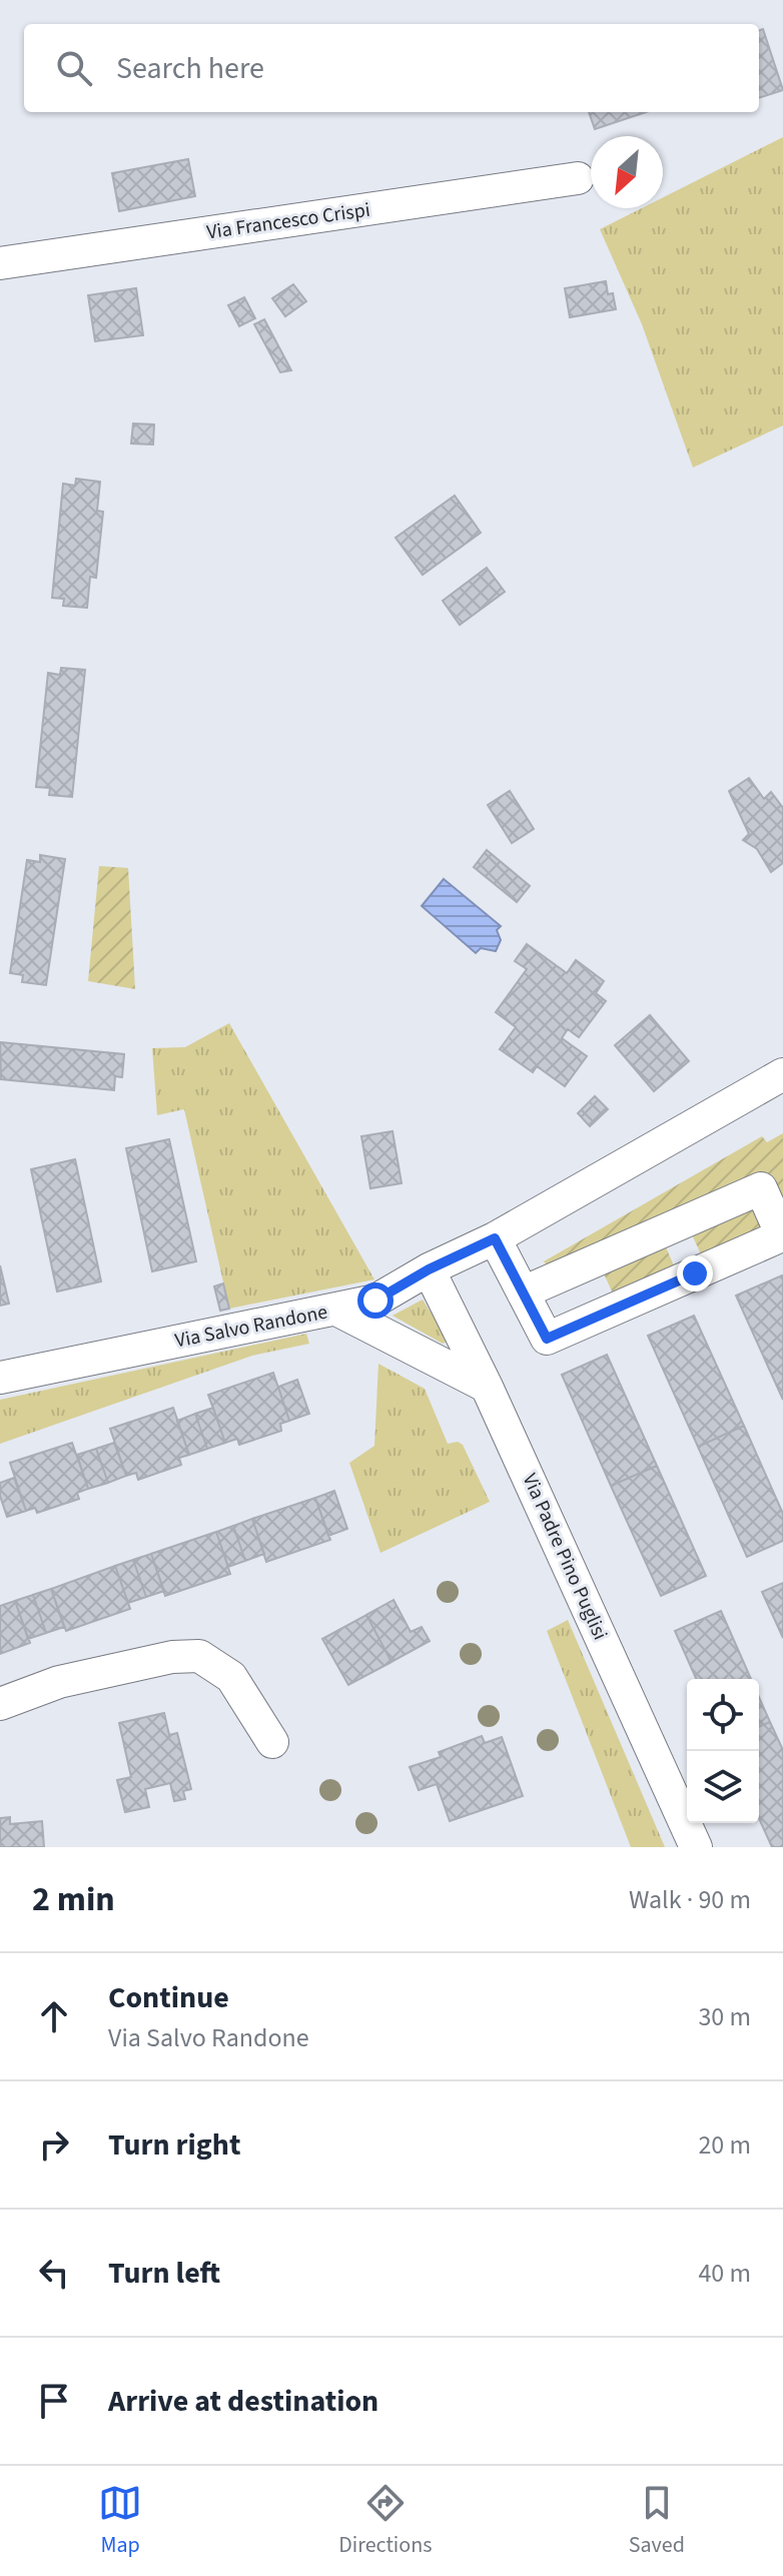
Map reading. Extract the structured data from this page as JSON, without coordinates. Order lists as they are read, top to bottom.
{
  "streets": {
    "street": ["Via Francesco Crispi", "Via Salvo Randone", "Via Padre Pino Puglisi"]
  },
  "crossings": [
    ["Via Salvo Randone", "Via Padre Pino Puglisi"]
  ],
  "north": "bottom left",
  "page": {
    "search": "Search here",
    "heading": ["2 min", "Walk · 90 m"],
    "list": [
      ["Continue", "Via Salvo Randone", "30 m"],
      ["Turn right", "20 m"],
      ["Turn left", "40 m"],
      "Arrive at destination"
    ],
    "nav": ["Map", "Directions", "Saved"]
  }
}
